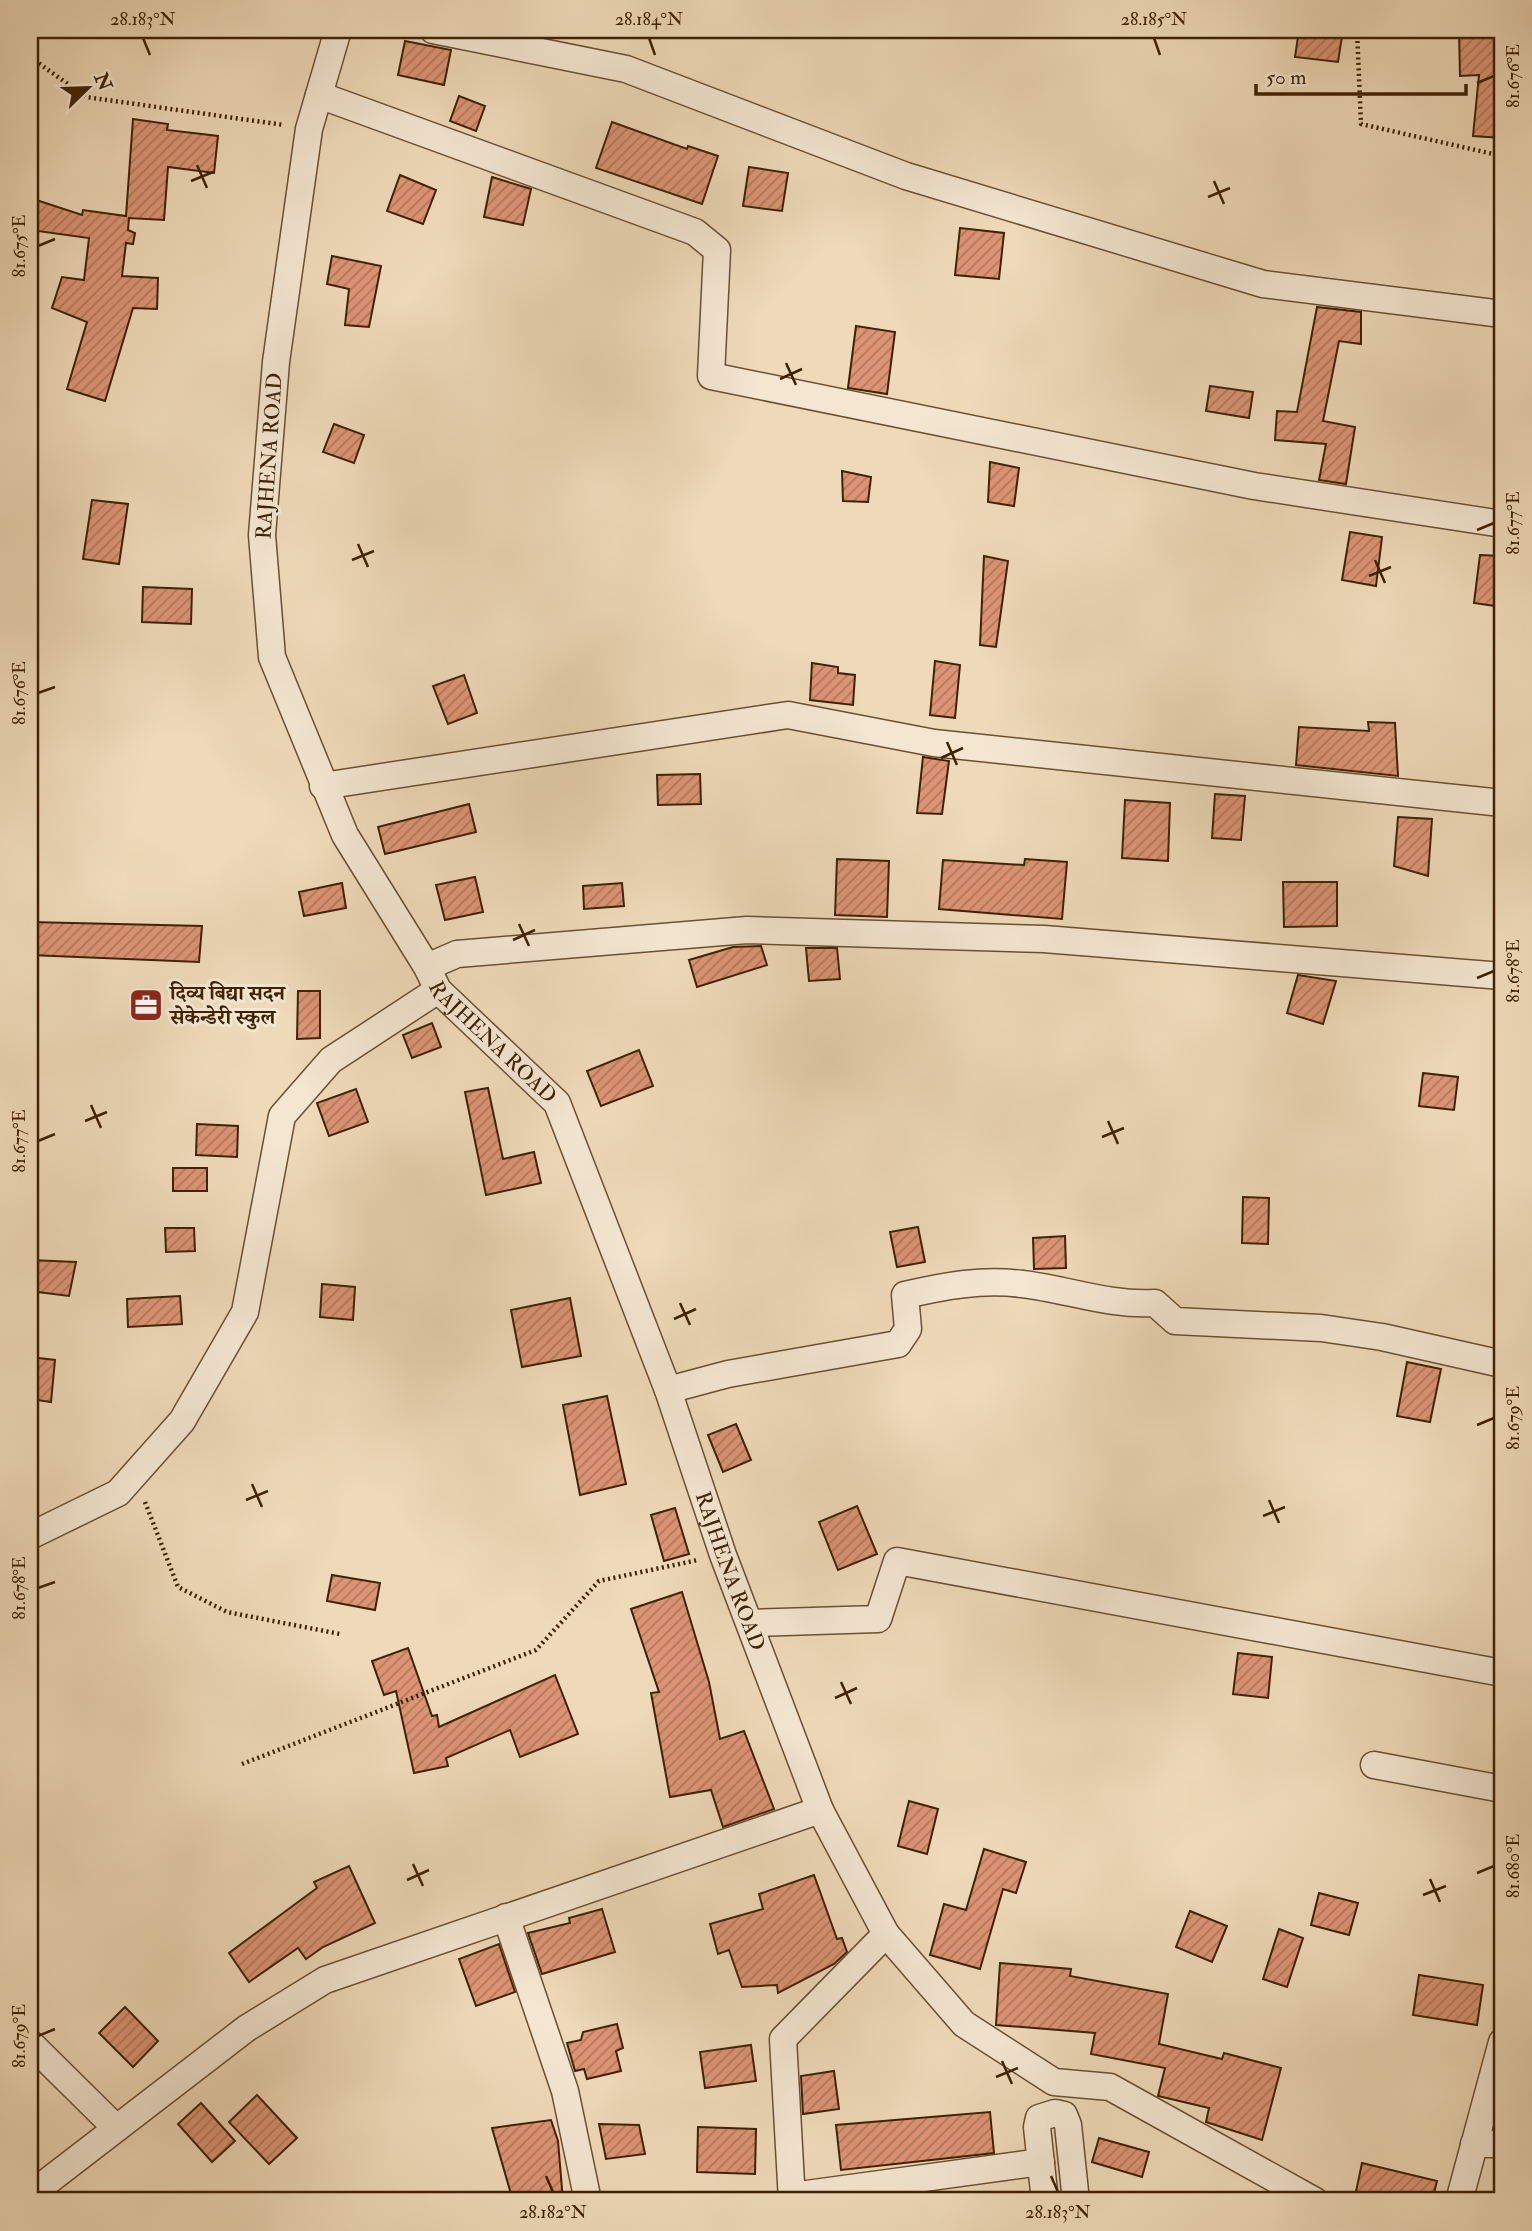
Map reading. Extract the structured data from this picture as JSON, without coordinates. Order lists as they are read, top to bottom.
{
  "streets": {
    "street": ["RAJHENA ROAD"]
  },
  "places": {
    "office": ["दिव्य बिद्या सदन सेकेन्डेरी स्कुल"]
  },
  "scale_bar": "50 m",
  "north": "top right",
  "coordinates": [
    "28.183°N",
    "28.184°N",
    "28.185°N",
    "81.676°E",
    "81.675°E",
    "81.677°E",
    "81.678°E",
    "81.679°E",
    "81.680°E",
    "28.182°N"
  ]
}
